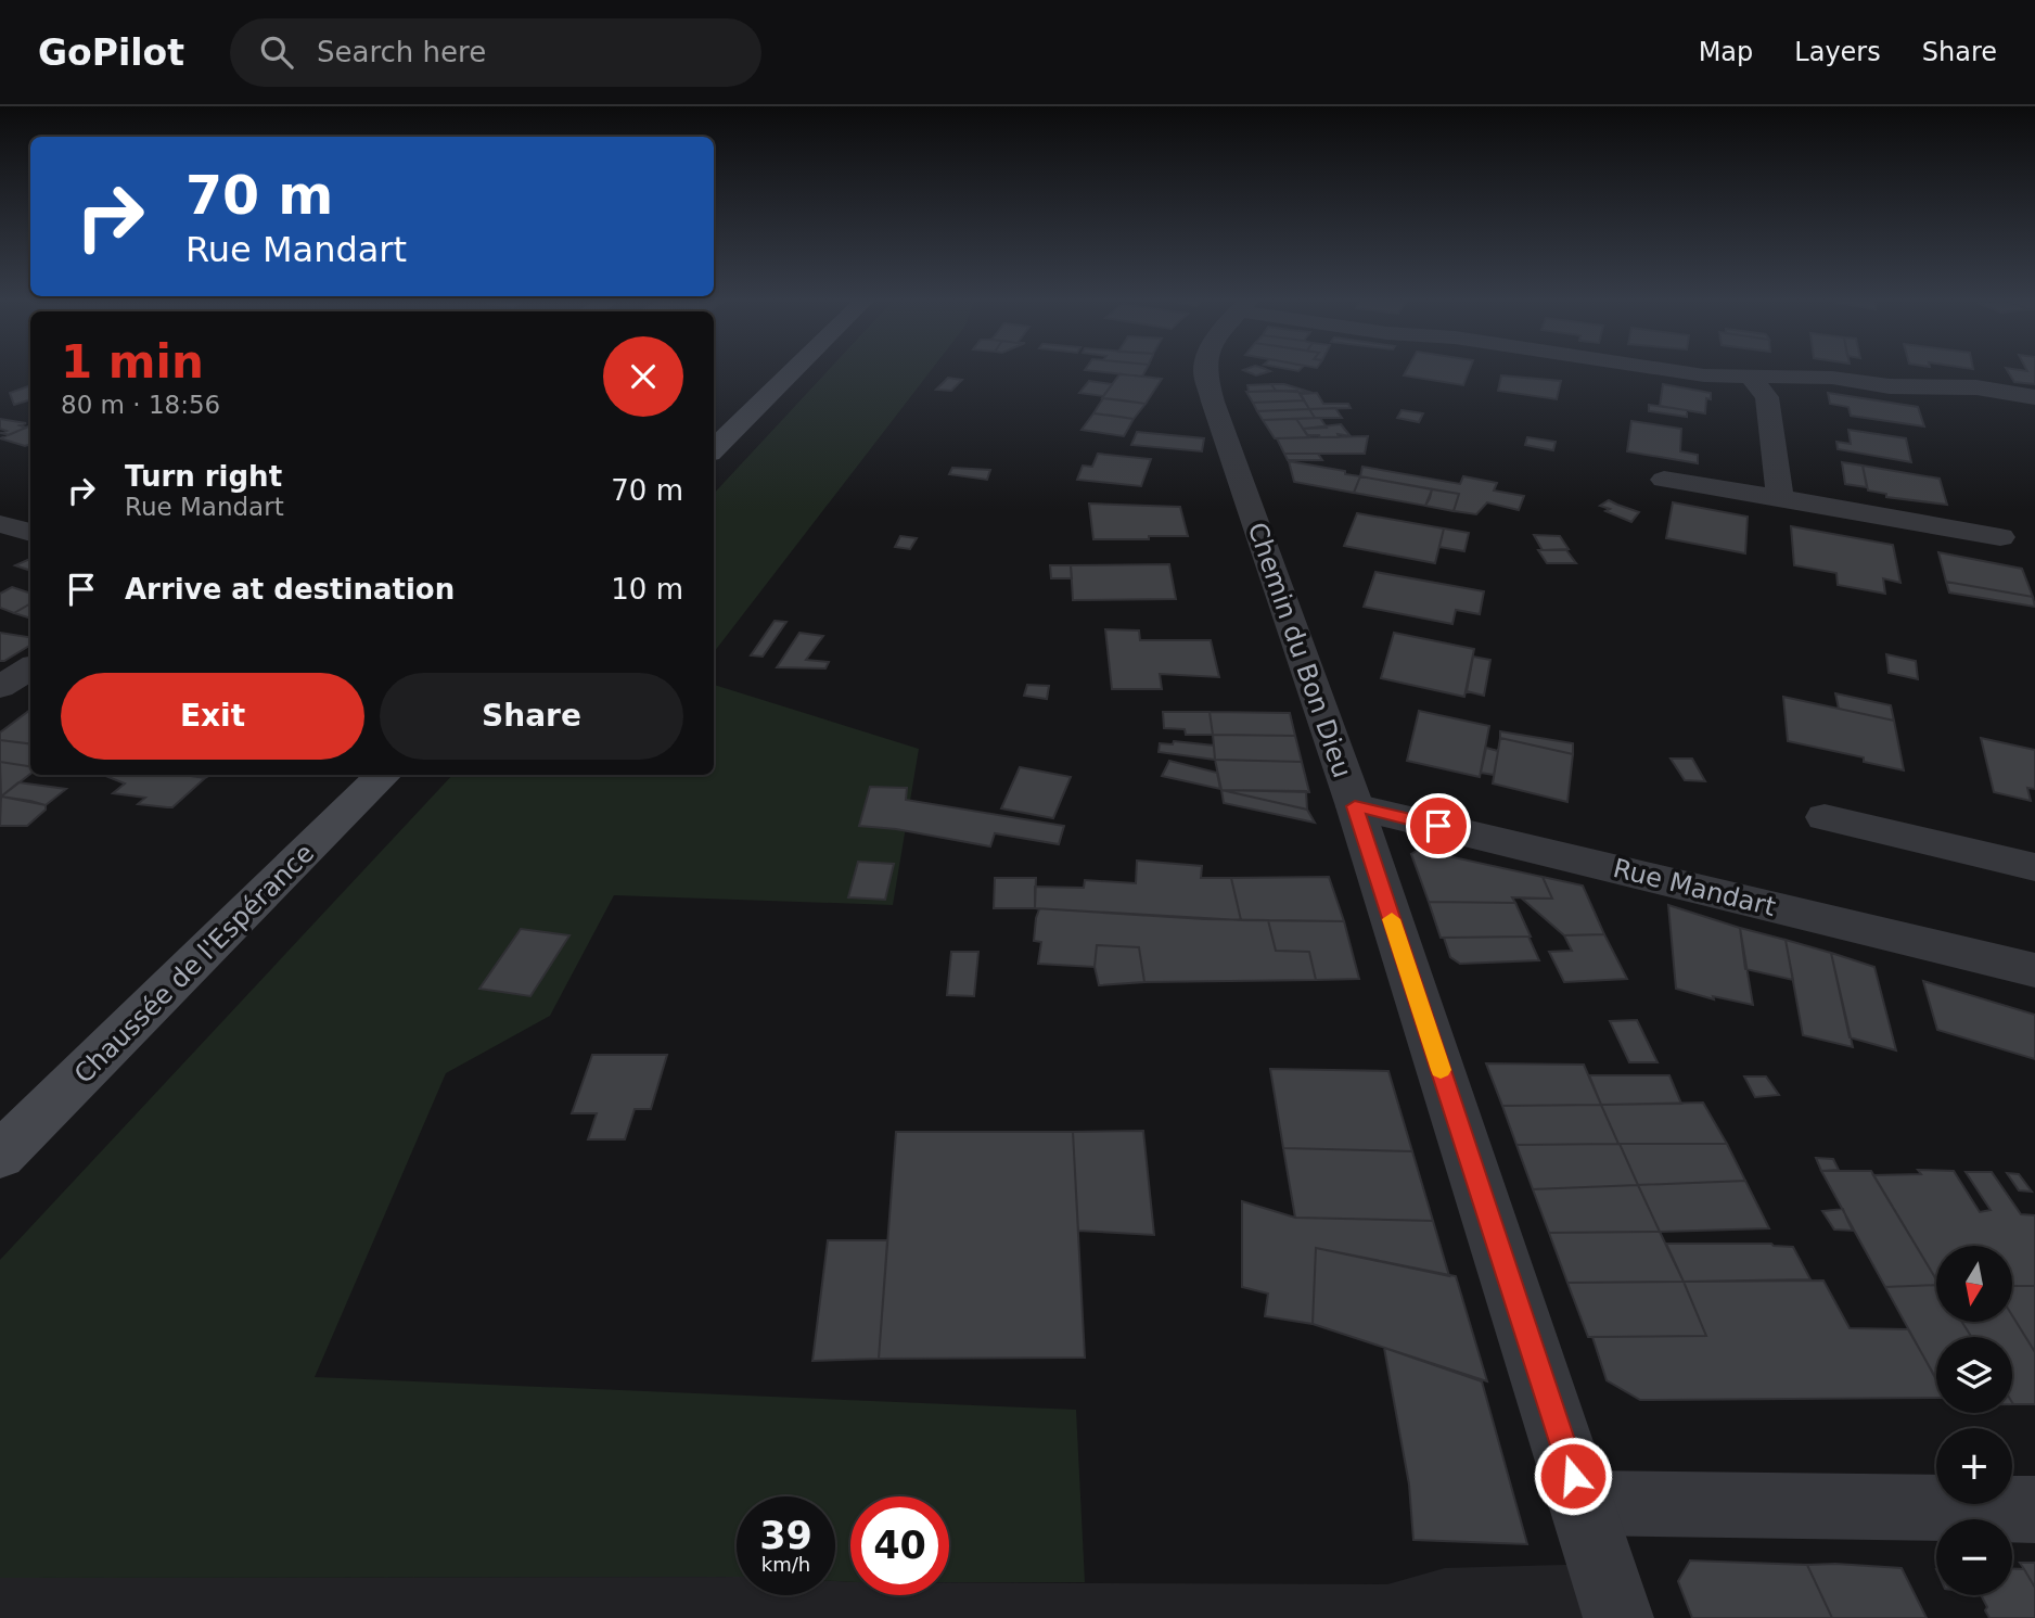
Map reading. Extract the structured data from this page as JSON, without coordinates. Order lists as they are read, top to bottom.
{
  "streets": {
    "main road": ["Chaussée de l'Espérance"],
    "street": ["Chemin du Bon Dieu", "Rue Mandart"]
  },
  "crossings": [
    ["Chemin du Bon Dieu", "Rue Mandart"]
  ],
  "north": "bottom",
  "page": {
    "header": "GoPilot",
    "search": "Search here",
    "nav": ["Map", "Layers", "Share"],
    "turn": ["70 m", "Rue Mandart"],
    "heading": ["1 min", "80 m · 18:56"],
    "list": [
      {
        "name": "Turn right",
        "note": "Rue Mandart",
        "value": "70 m"
      },
      {
        "name": "Arrive at destination",
        "value": "10 m"
      }
    ],
    "buttons": ["Exit", "Share"],
    "map_buttons": ["+", "−"],
    "speed": "39 km/h",
    "limit": "40"
  }
}
